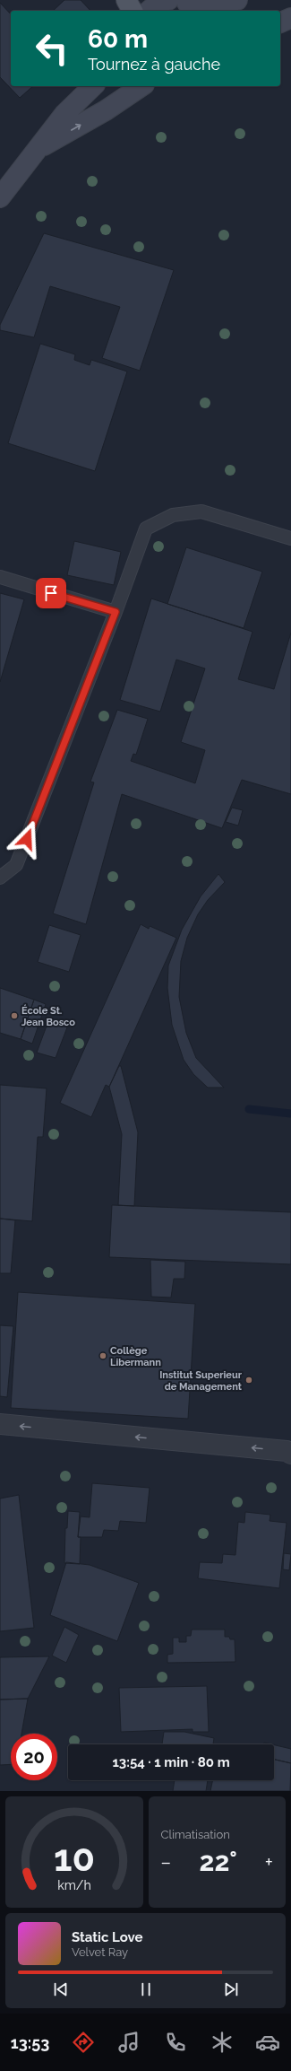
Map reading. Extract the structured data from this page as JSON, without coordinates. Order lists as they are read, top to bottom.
{
  "places": ["École St. Jean Bosco", "Collège Libermann", "Institut Superieur de Management"],
  "page": {
    "turn": ["60 m", "Tournez à gauche"],
    "limit": "20",
    "trip": "13:54 · 1 min · 80 m",
    "tile": "Climatisation",
    "heat": ["−", "22°", "+"],
    "song": ["Static Love", "Velvet Ray"],
    "tabs": "13:53",
    "gauge": ["10", "km/h"]
  }
}
